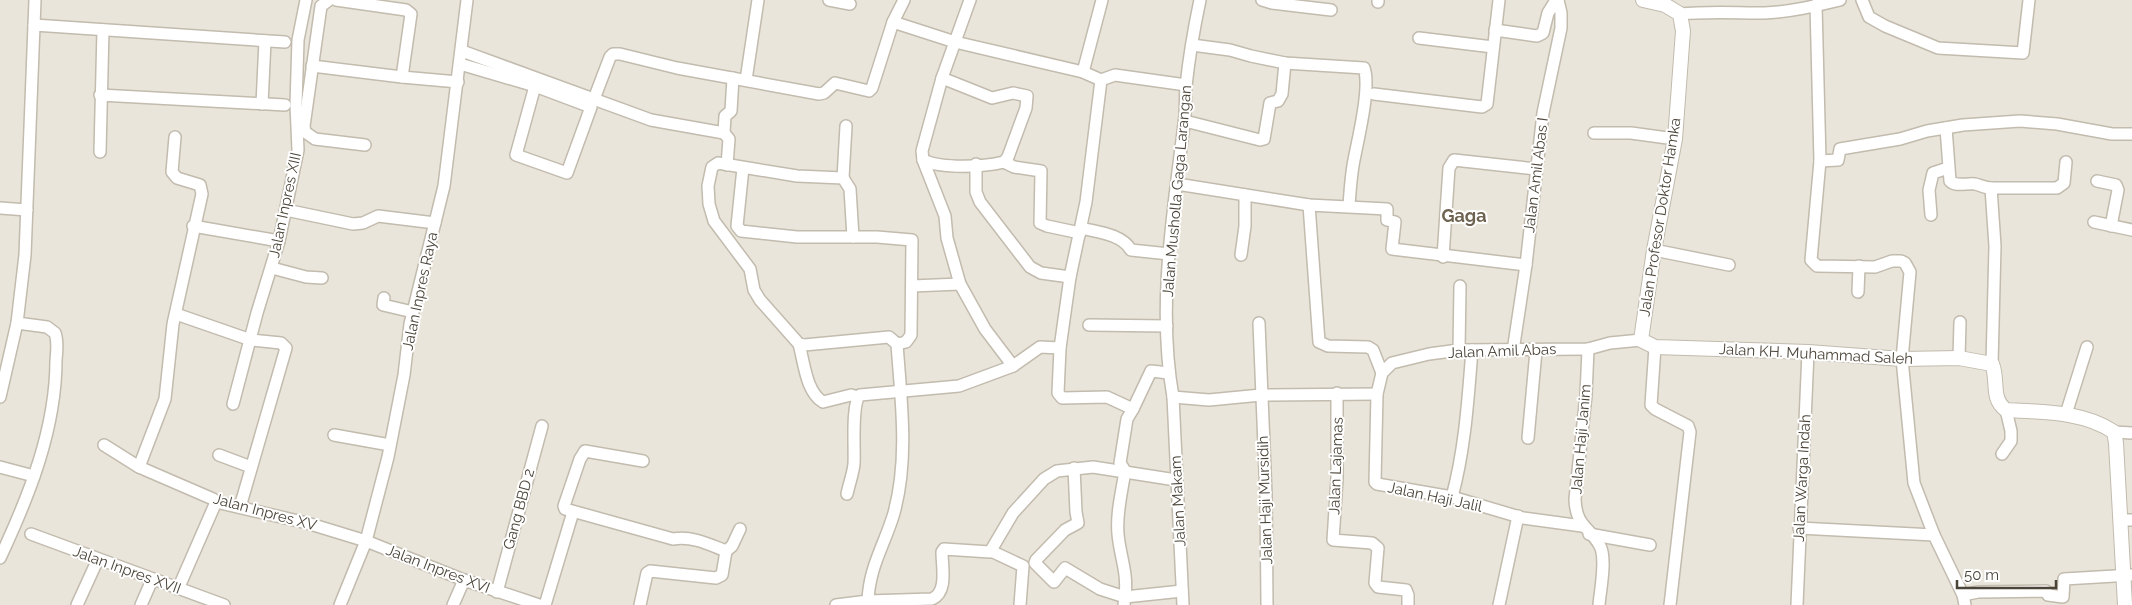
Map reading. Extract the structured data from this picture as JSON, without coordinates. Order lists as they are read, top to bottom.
{
  "streets": {
    "street": [
      "Jalan Amil Abas I",
      "Jalan Musholla Gaga Larangan",
      "Jalan Inpres XIII",
      "Jalan Profesor Doktor Hamka",
      "Jalan Inpres Raya",
      "Jalan Amil Abas",
      "Jalan KH. Muhammad Saleh",
      "Jalan Haji Janim",
      "Jalan Lajamas",
      "Jalan Warga Indah",
      "Jalan Haji Jalil",
      "Jalan Haji Mursidih",
      "Jalan Makam",
      "Gang BBD 2",
      "Jalan Inpres XV",
      "Jalan Inpres XVI",
      "Jalan Inpres XVII"
    ]
  },
  "crossings": [
    ["Jalan Amil Abas I", "Jalan Amil Abas"],
    ["Jalan Musholla Gaga Larangan", "Jalan Makam"],
    ["Jalan Profesor Doktor Hamka", "Jalan Amil Abas"],
    ["Jalan Profesor Doktor Hamka", "Jalan KH. Muhammad Saleh"],
    ["Jalan Inpres Raya", "Jalan Inpres XV"],
    ["Jalan Inpres Raya", "Jalan Inpres XVI"],
    ["Jalan Amil Abas", "Jalan KH. Muhammad Saleh"],
    ["Jalan Amil Abas", "Jalan Haji Janim"],
    ["Jalan KH. Muhammad Saleh", "Jalan Warga Indah"],
    ["Jalan Haji Janim", "Jalan Haji Jalil"],
    ["Gang BBD 2", "Jalan Inpres XVI"],
    ["Jalan Inpres XV", "Jalan Inpres XVI"]
  ],
  "districts": ["Gaga"],
  "scale_bar": "50 m"
}
